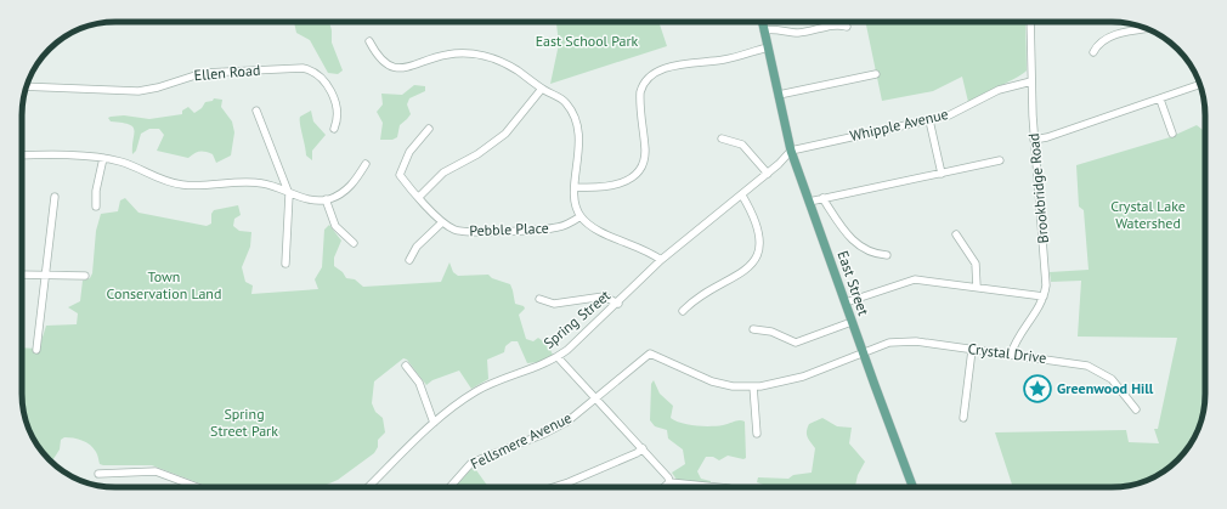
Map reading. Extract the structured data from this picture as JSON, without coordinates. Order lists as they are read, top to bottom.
{
  "streets": {
    "main road": ["East Street"],
    "street": [
      "Ellen Road",
      "Whipple Avenue",
      "Brookbridge Road",
      "Pebble Place",
      "Spring Street",
      "Crystal Drive",
      "Fellsmere Avenue"
    ]
  },
  "crossings": [
    ["Whipple Avenue", "Brookbridge Road"],
    ["Whipple Avenue", "East Street"],
    ["Whipple Avenue", "Spring Street"],
    ["Brookbridge Road", "Crystal Drive"],
    ["East Street", "Spring Street"],
    ["East Street", "Crystal Drive"],
    ["Crystal Drive", "Fellsmere Avenue"]
  ],
  "parks": [
    "East School Park",
    "Crystal Lake Watershed",
    "Town Conservation Land",
    "Spring Street Park"
  ],
  "places": {
    "place": ["Greenwood Hill"]
  }
}
